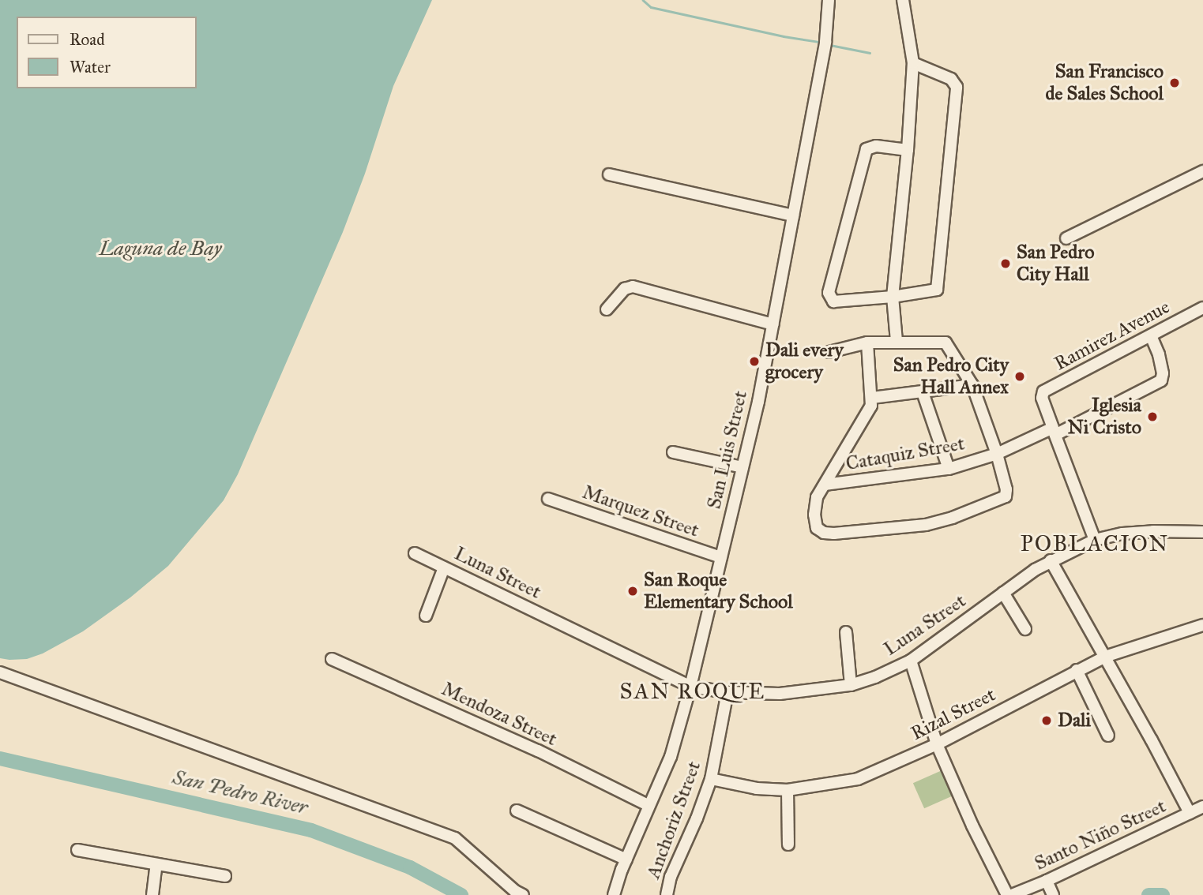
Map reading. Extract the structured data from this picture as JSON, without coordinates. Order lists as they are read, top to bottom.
{
  "streets": {
    "street": [
      "Ramirez Avenue",
      "San Luis Street",
      "Cataquiz Street",
      "Marquez Street",
      "Luna Street",
      "Mendoza Street",
      "Rizal Street",
      "Anchoriz Street",
      "Santo Niño Street"
    ]
  },
  "crossings": [
    ["Ramirez Avenue", "Cataquiz Street"],
    ["San Luis Street", "Marquez Street"],
    ["San Luis Street", "Luna Street"],
    ["San Luis Street", "Mendoza Street"],
    ["Luna Street", "Anchoriz Street"],
    ["Rizal Street", "Anchoriz Street"]
  ],
  "districts": ["POBLACION", "SAN ROQUE"],
  "water": ["Laguna de Bay", "San Pedro River"],
  "places": [
    "San Francisco de Sales School",
    "San Pedro City Hall",
    "Dali every grocery",
    "San Pedro City Hall Annex",
    "Iglesia Ni Cristo",
    "San Roque Elementary School",
    "Dali"
  ],
  "legend": ["Road", "Water"]
}
